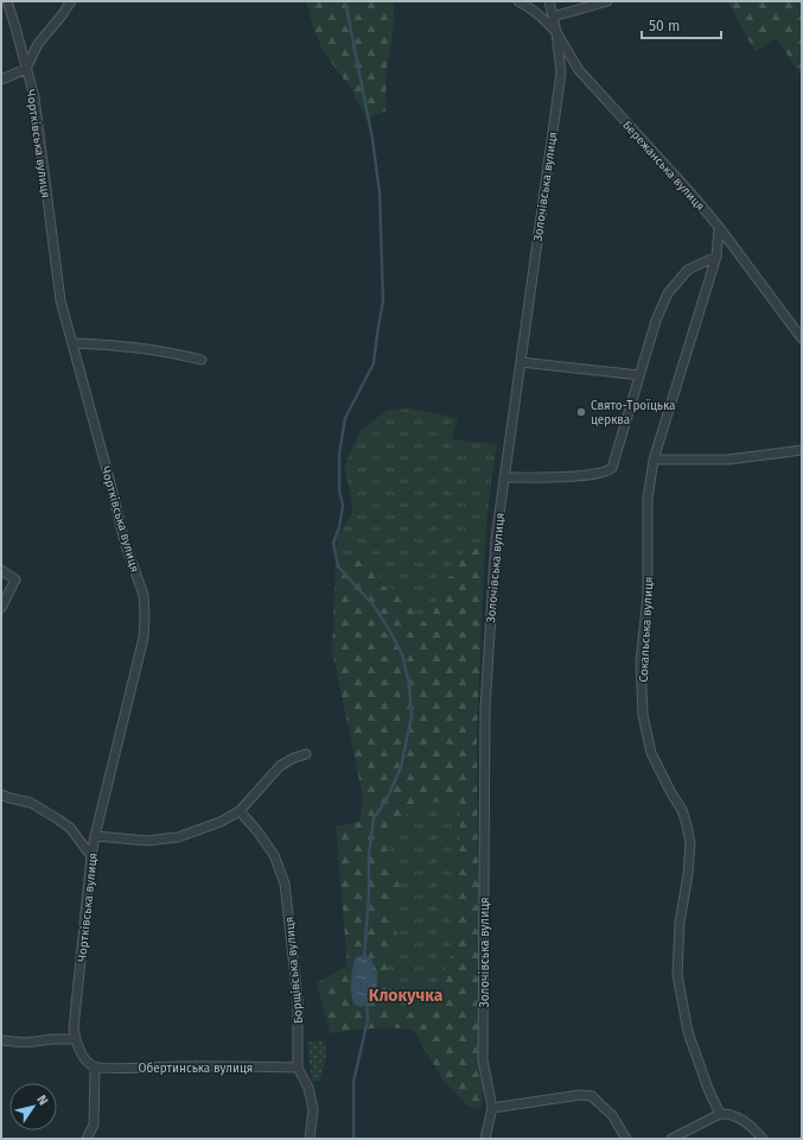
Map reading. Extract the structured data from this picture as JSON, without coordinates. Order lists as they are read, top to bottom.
{
  "streets": {
    "street": [
      "Чортківська вулиця",
      "Бережанська вулиця",
      "Золочівська вулиця",
      "Сокальська вулиця",
      "Борщівська вулиця",
      "Обертинська вулиця"
    ]
  },
  "crossings": [
    ["Бережанська вулиця", "Золочівська вулиця"],
    ["Бережанська вулиця", "Сокальська вулиця"],
    ["Борщівська вулиця", "Обертинська вулиця"]
  ],
  "districts": ["Клокучка"],
  "places": ["Свято-Троїцька церква"],
  "scale_bar": "50 m",
  "north": "top right"
}
